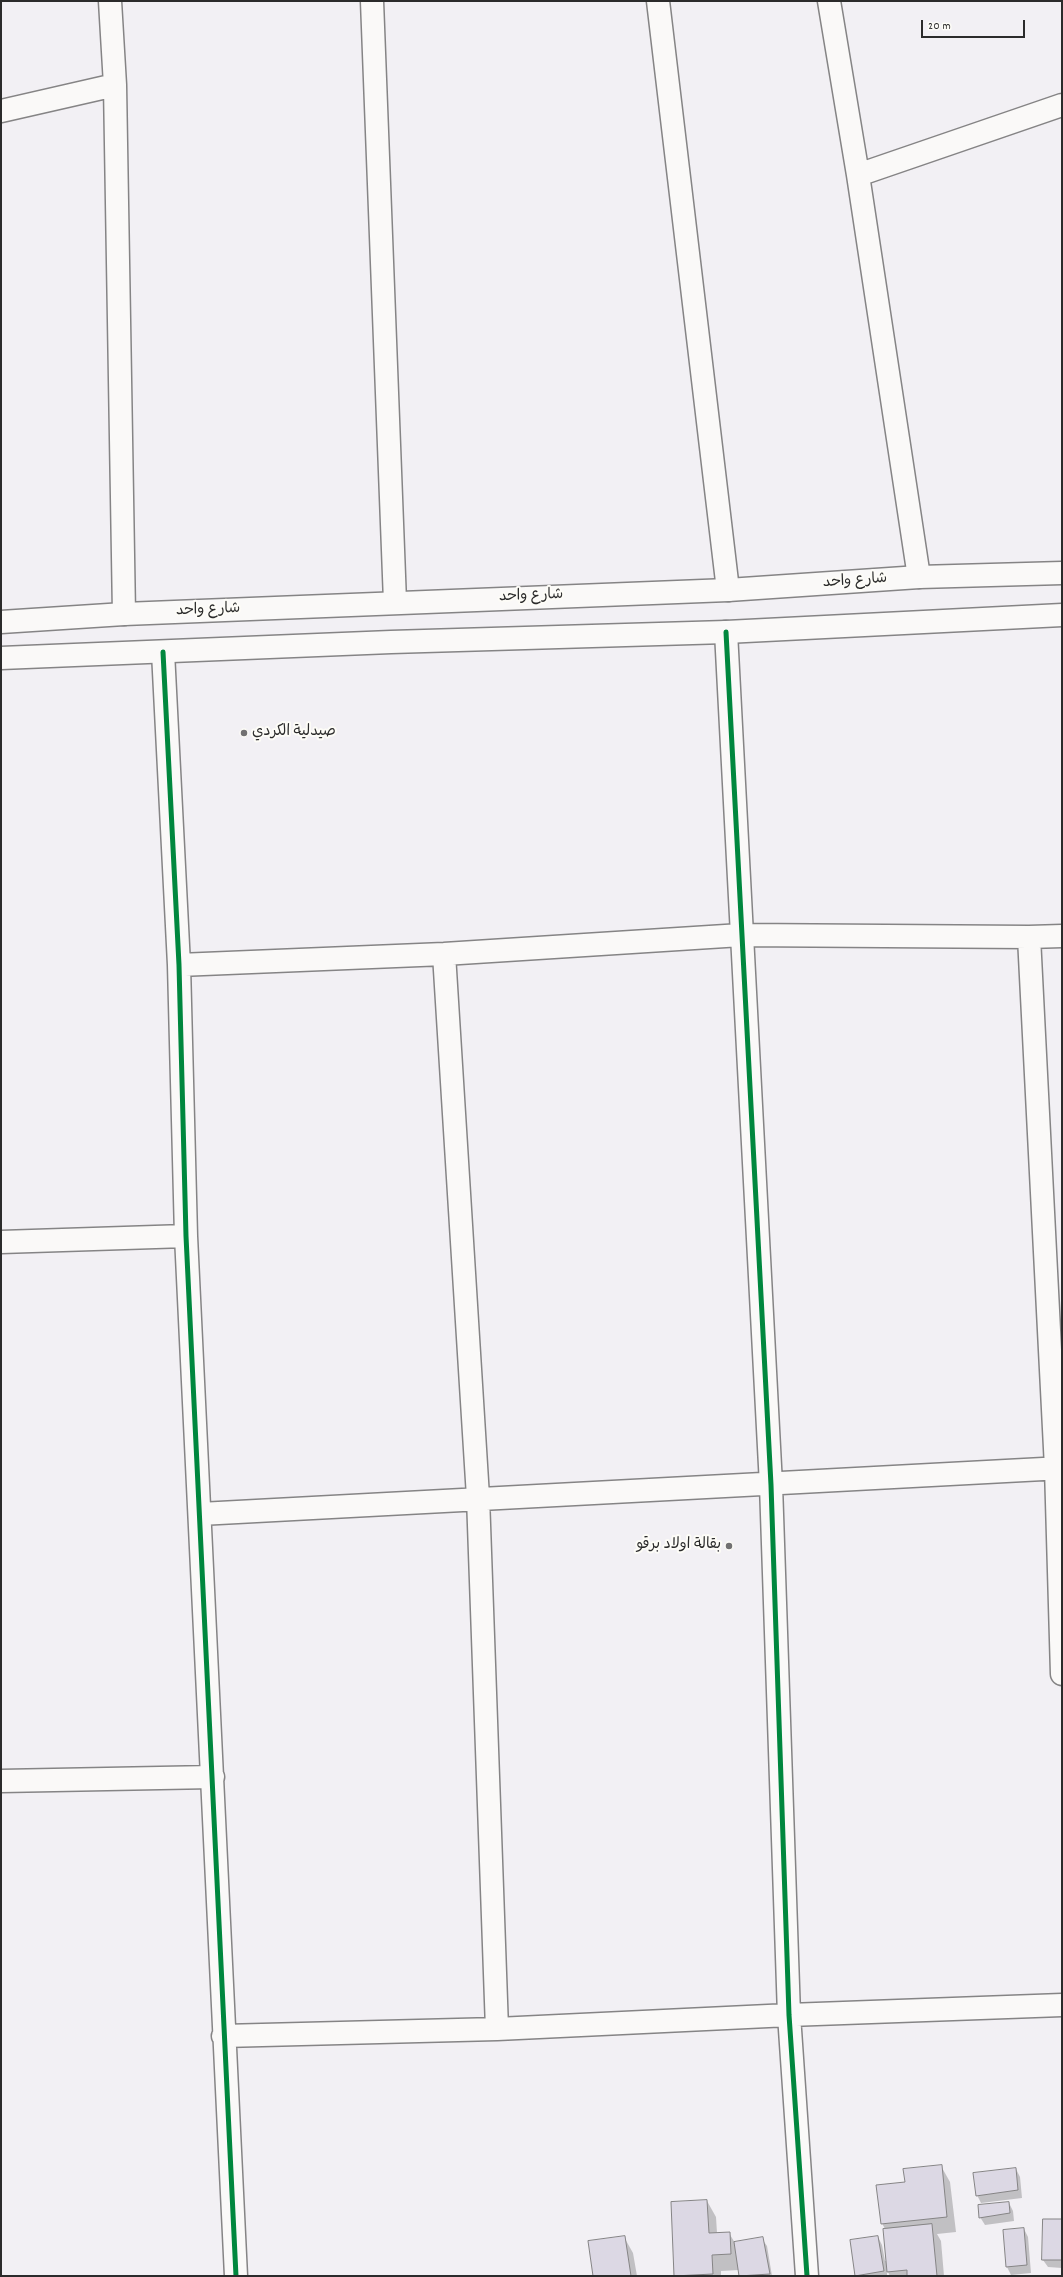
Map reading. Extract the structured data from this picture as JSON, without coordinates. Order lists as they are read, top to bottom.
{
  "streets": {
    "street": ["شارع واحد"]
  },
  "places": ["صيدلية الكردي", "بقالة اولاد برقو"],
  "scale_bar": "20 m"
}
